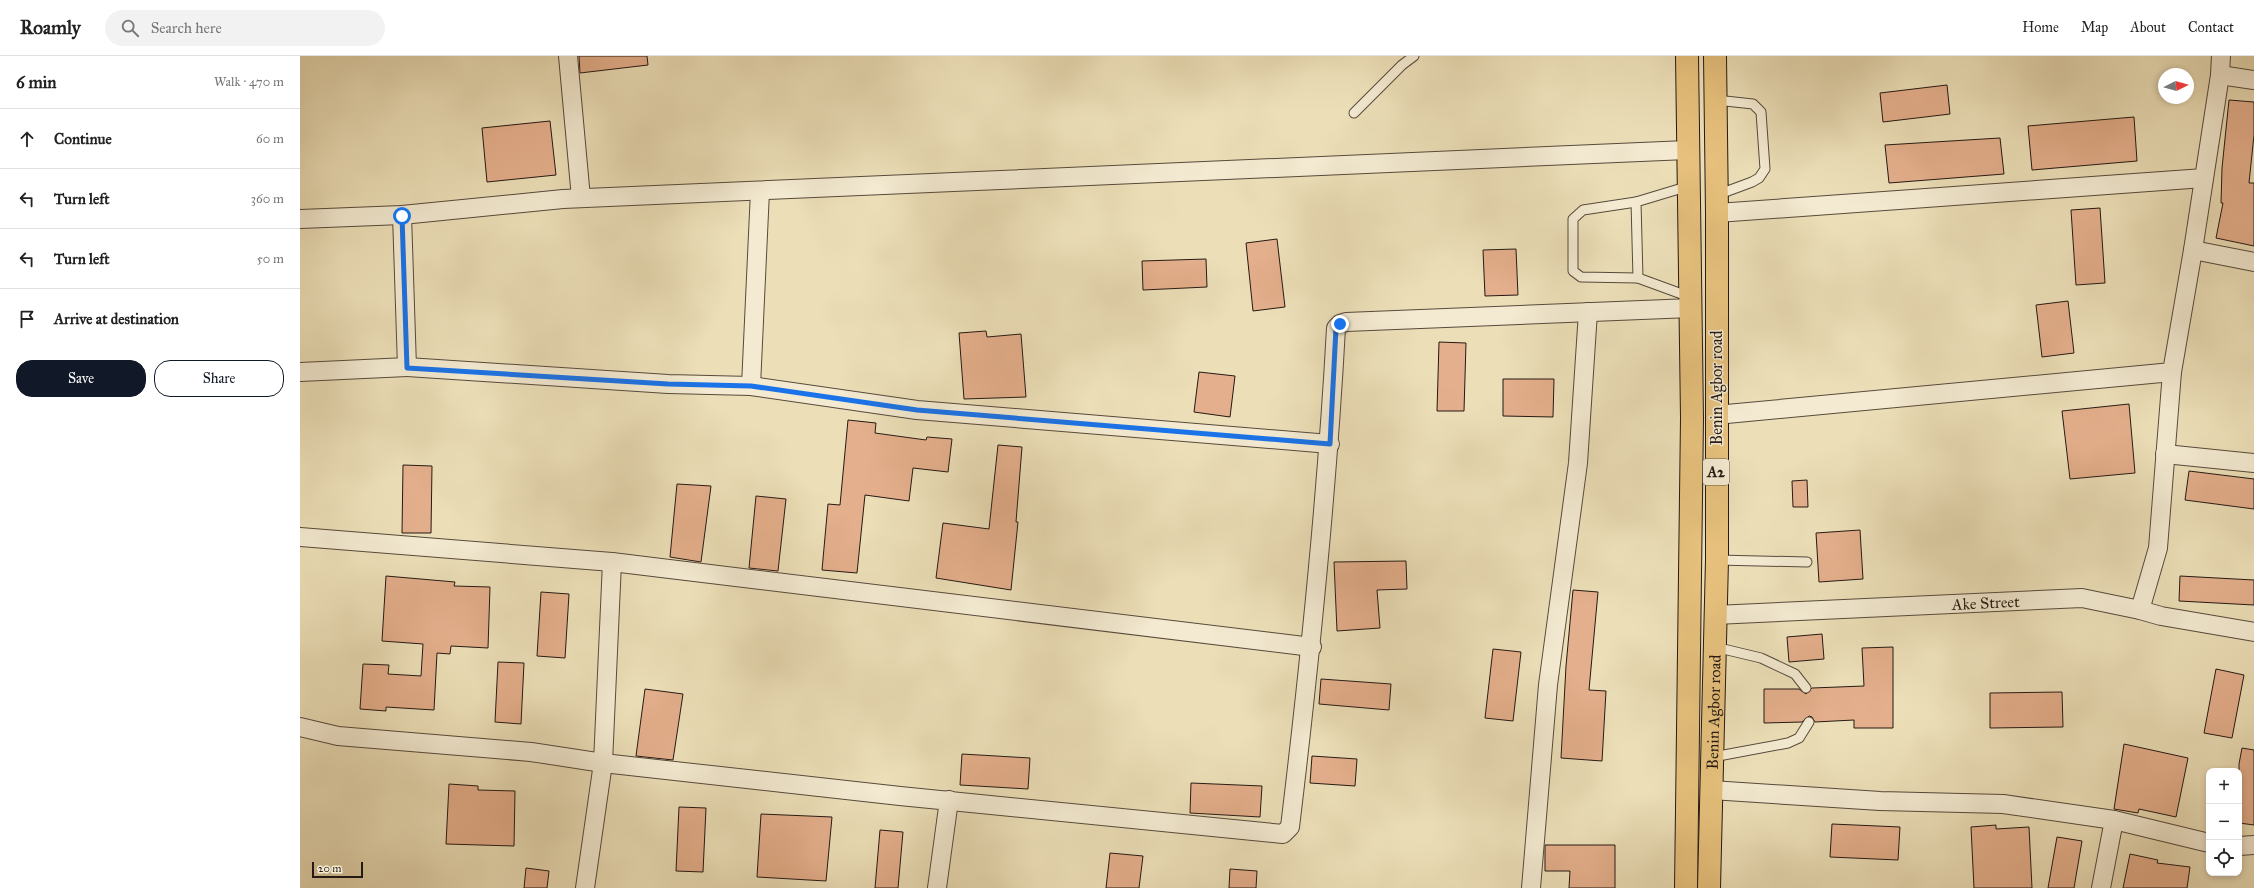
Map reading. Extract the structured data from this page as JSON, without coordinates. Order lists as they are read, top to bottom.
{
  "streets": {
    "highway": ["Benin Agbor road", "A2"],
    "street": ["Ake Street"]
  },
  "crossings": [
    ["Benin Agbor road", "Ake Street"]
  ],
  "scale_bar": "20 m",
  "north": "right",
  "page": {
    "header": "Roamly",
    "search": "Search here",
    "nav": [
      "Home",
      "Map",
      "About",
      "Contact"
    ],
    "heading": ["6 min", "Walk · 470 m"],
    "list": [
      ["Continue", "60 m"],
      ["Turn left", "360 m"],
      ["Turn left", "50 m"],
      "Arrive at destination"
    ],
    "buttons": ["Save", "Share"],
    "map_buttons": ["+", "−"],
    "scale": "20 m"
  }
}
